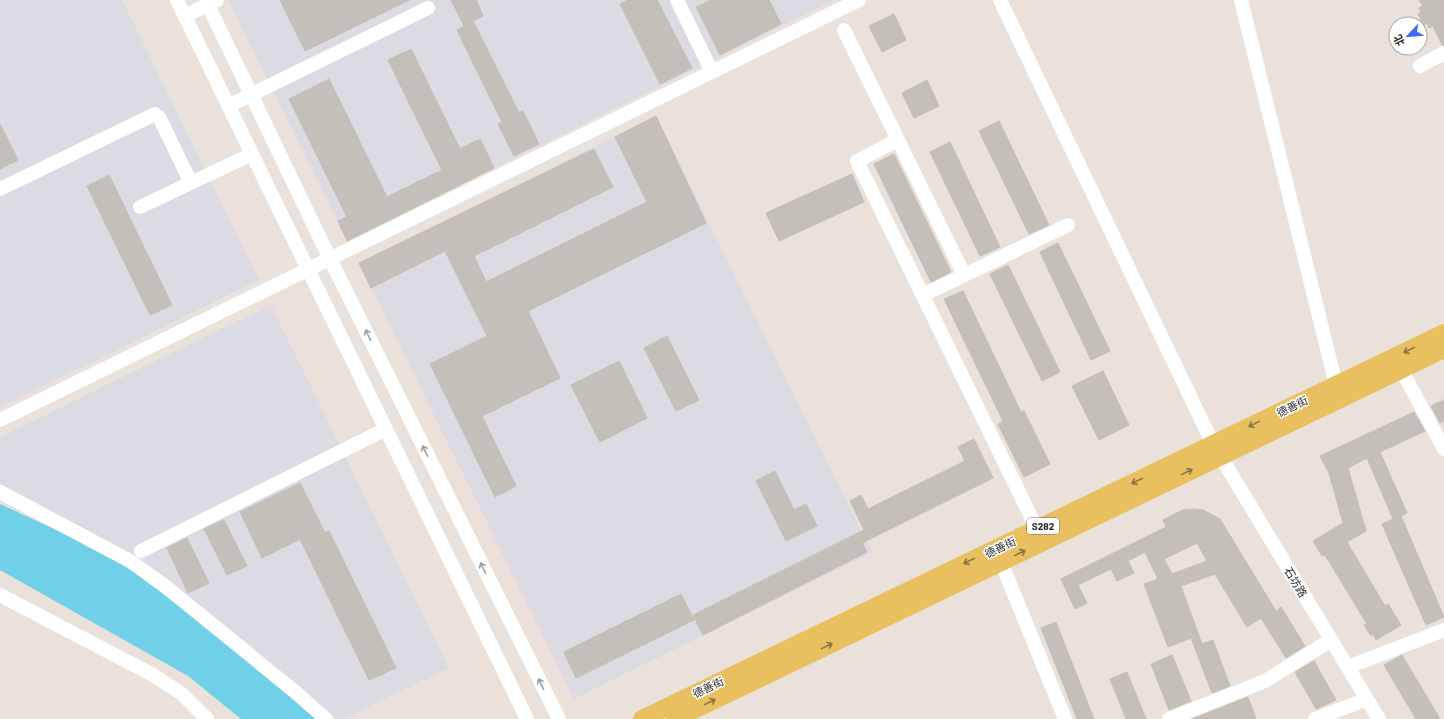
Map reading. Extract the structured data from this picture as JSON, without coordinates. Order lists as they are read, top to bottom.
{
  "streets": {
    "main road": ["德善街", "S282"],
    "street": ["石坊路"]
  },
  "crossings": [
    ["德善街", "石坊路"]
  ],
  "north": "bottom left"
}
